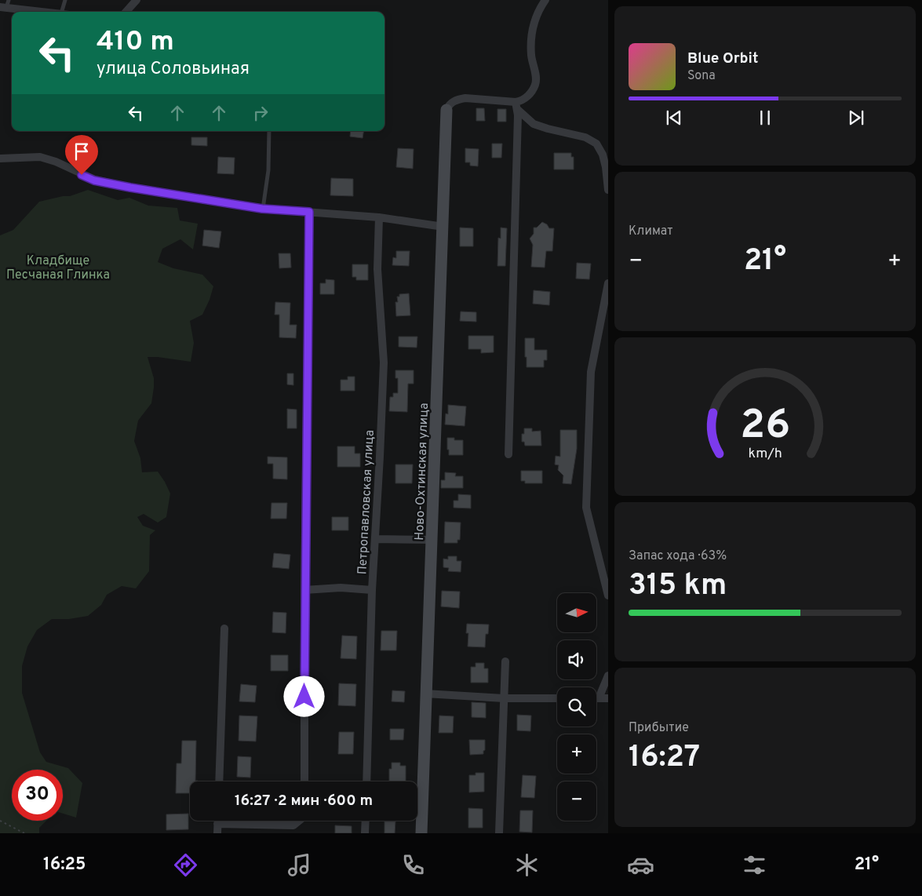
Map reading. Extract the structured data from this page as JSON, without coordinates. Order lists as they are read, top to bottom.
{
  "streets": {
    "street": ["Ново-Охтинская улица", "Петропавловская улица"]
  },
  "parks": ["Кладбище Песчаная Глинка"],
  "north": "right",
  "page": {
    "turn": ["410 m", "улица Соловьиная"],
    "song": ["Blue Orbit", "Sona"],
    "tile": [
      "Климат",
      ["Запас хода · 63%", "315 km"],
      ["Прибытие", "16:27"]
    ],
    "heat": ["−", "21°", "+"],
    "map_buttons": ["+", "−"],
    "limit": "30",
    "trip": "16:27 · 2 мин · 600 m",
    "tabs": ["16:25", "21°"],
    "gauge": ["26", "km/h"]
  }
}
